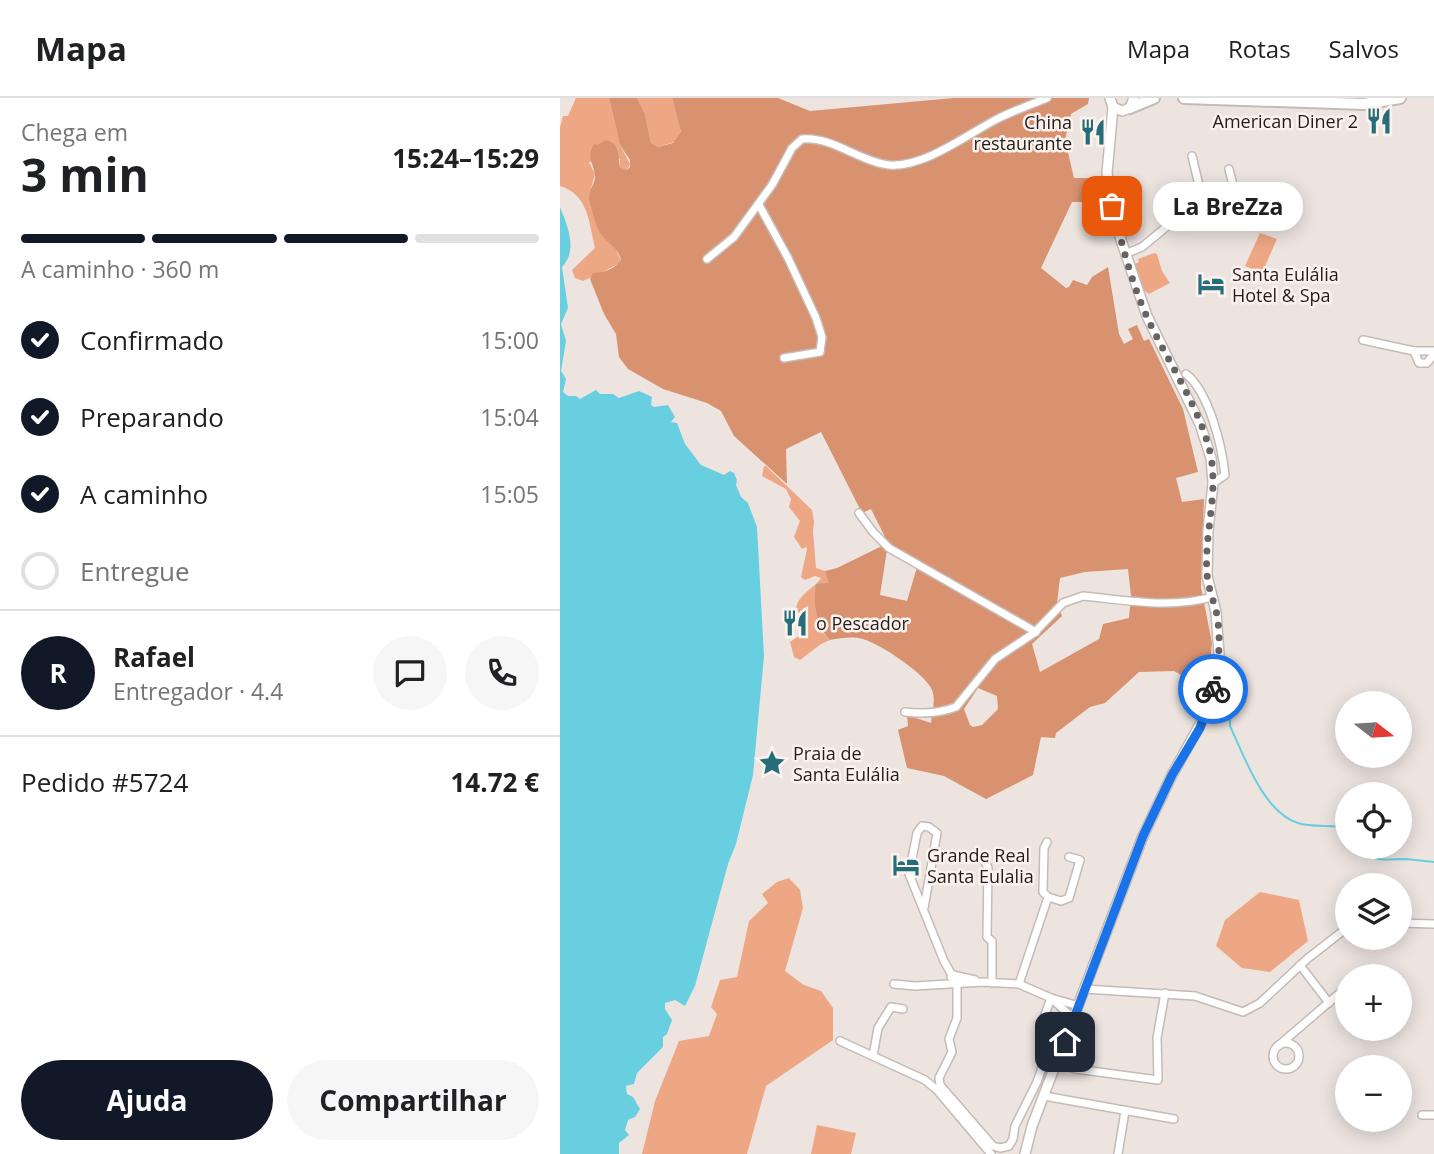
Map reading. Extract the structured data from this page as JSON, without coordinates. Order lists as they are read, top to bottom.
{
  "places": {
    "restaurant": ["American Diner 2", "China restaurante", "o Pescador"],
    "other": ["La BreZza"],
    "hotel": ["Santa Eulália Hotel & Spa", "Grande Real Santa Eulalia"],
    "place": ["Praia de Santa Eulália"]
  },
  "north": "right",
  "page": {
    "header": "Mapa",
    "nav": ["Mapa", "Rotas", "Salvos"],
    "heading": ["3 min", "Chega em", "15:24–15:29"],
    "panel": [
      "Rafael",
      "Entregador · 4.4",
      "Pedido #5724",
      "14.72 €"
    ],
    "bubble": "La BreZza",
    "bar": "A caminho · 360 m",
    "list": [
      ["Confirmado", "15:00"],
      ["Preparando", "15:04"],
      ["A caminho", "15:05"],
      "Entregue"
    ],
    "round": "R",
    "map_buttons": ["+", "−"],
    "buttons": ["Ajuda", "Compartilhar"]
  }
}
